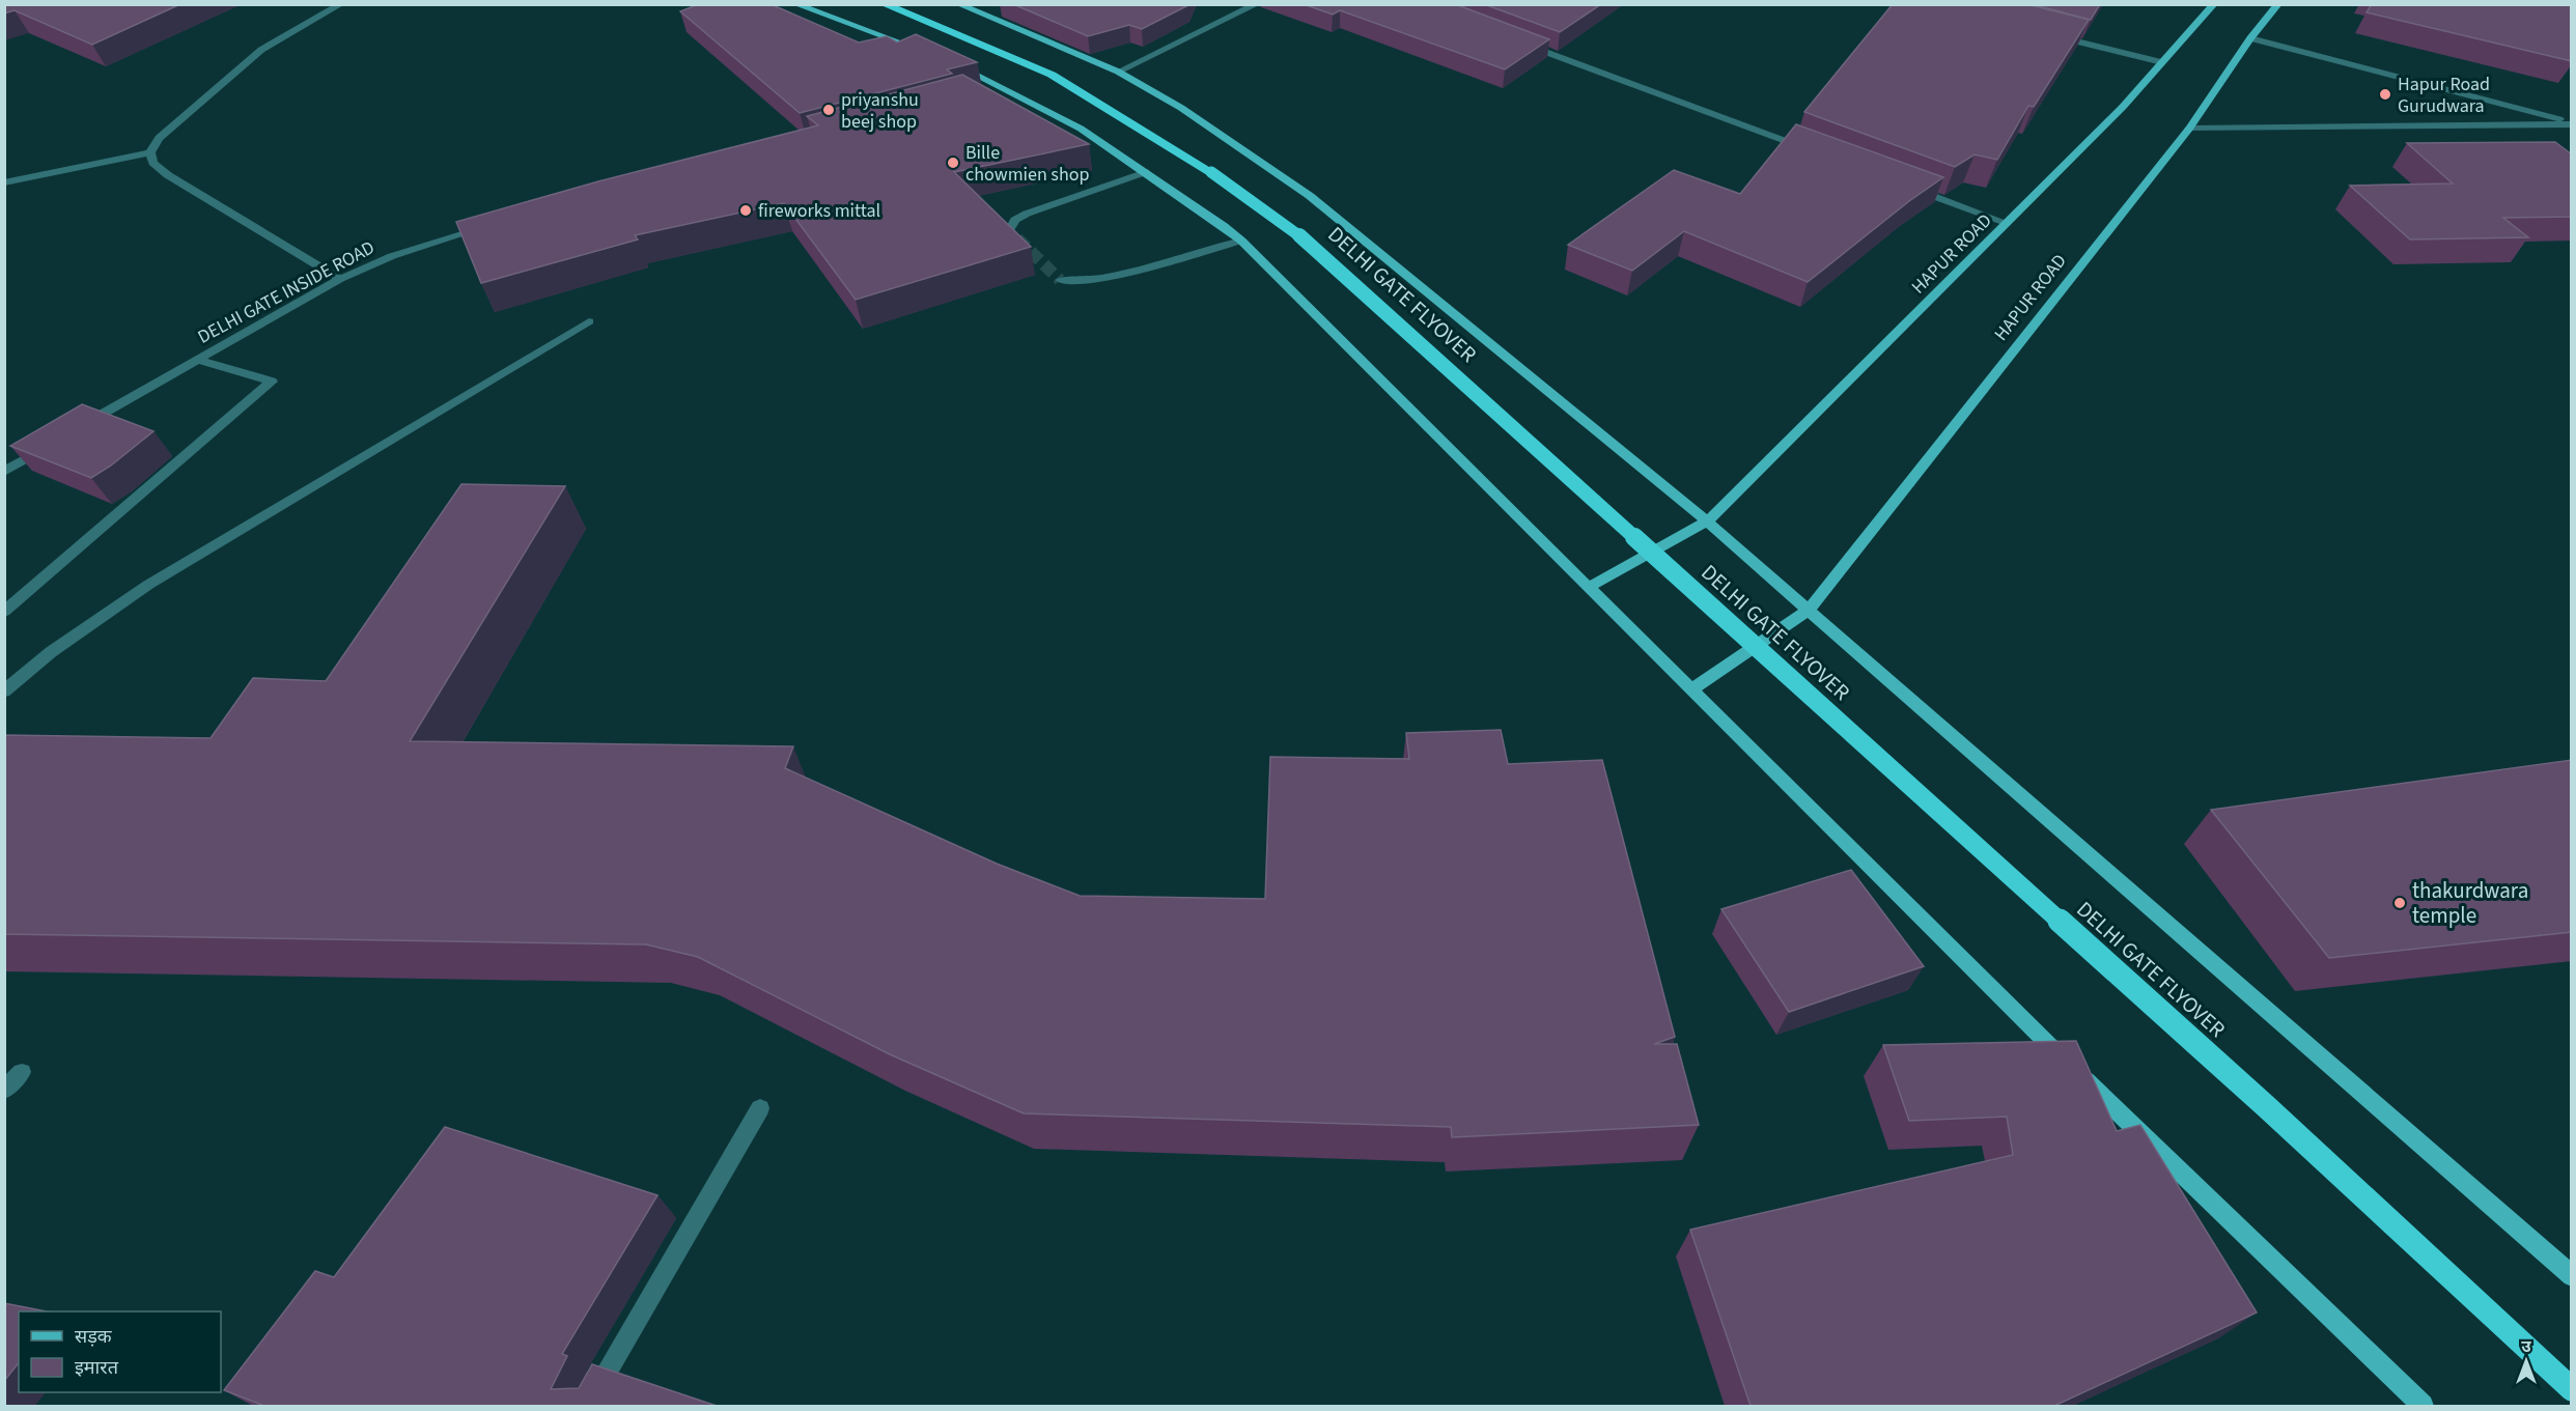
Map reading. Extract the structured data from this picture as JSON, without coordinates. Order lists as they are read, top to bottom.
{
  "streets": {
    "highway": ["DELHI GATE FLYOVER"],
    "main road": ["HAPUR ROAD"],
    "street": ["DELHI GATE INSIDE ROAD"]
  },
  "places": [
    "Hapur Road Gurudwara",
    "priyanshu beej shop",
    "Bille chowmien shop",
    "fireworks mittal",
    "thakurdwara temple"
  ],
  "legend": ["सड़क", "इमारत"],
  "north": "top"
}
